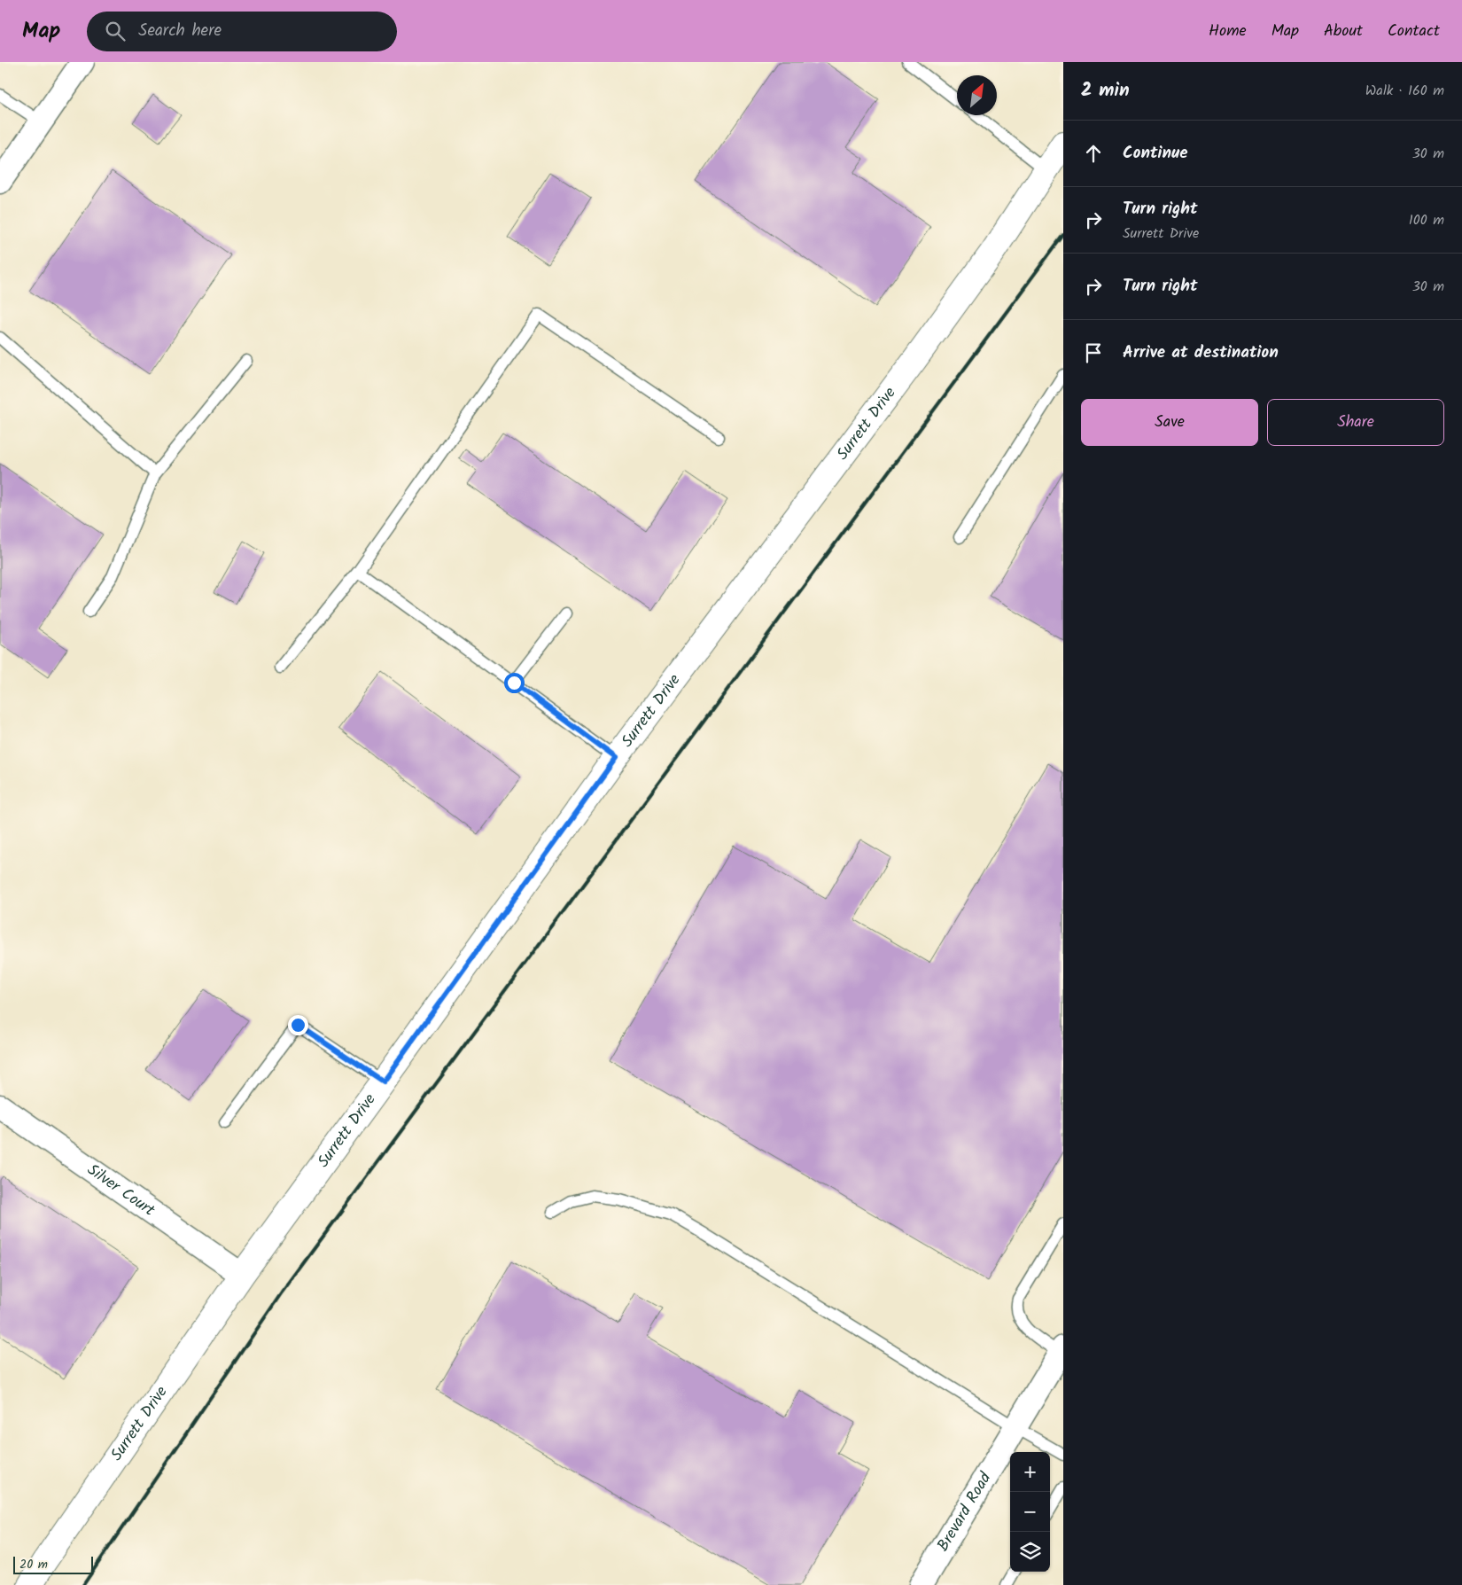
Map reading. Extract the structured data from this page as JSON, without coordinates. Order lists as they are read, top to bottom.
{
  "streets": {
    "street": ["Surrett Drive", "Silver Court", "Brevard Road"]
  },
  "crossings": [
    ["Surrett Drive", "Silver Court"]
  ],
  "scale_bar": "20 m",
  "north": "top right",
  "page": {
    "header": "Map",
    "search": "Search here",
    "nav": [
      "Home",
      "Map",
      "About",
      "Contact"
    ],
    "heading": ["2 min", "Walk · 160 m"],
    "list": [
      ["Continue", "30 m"],
      ["Turn right", "Surrett Drive", "100 m"],
      ["Turn right", "30 m"],
      "Arrive at destination"
    ],
    "buttons": ["Save", "Share"],
    "map_buttons": ["+", "−"],
    "scale": "20 m"
  }
}
